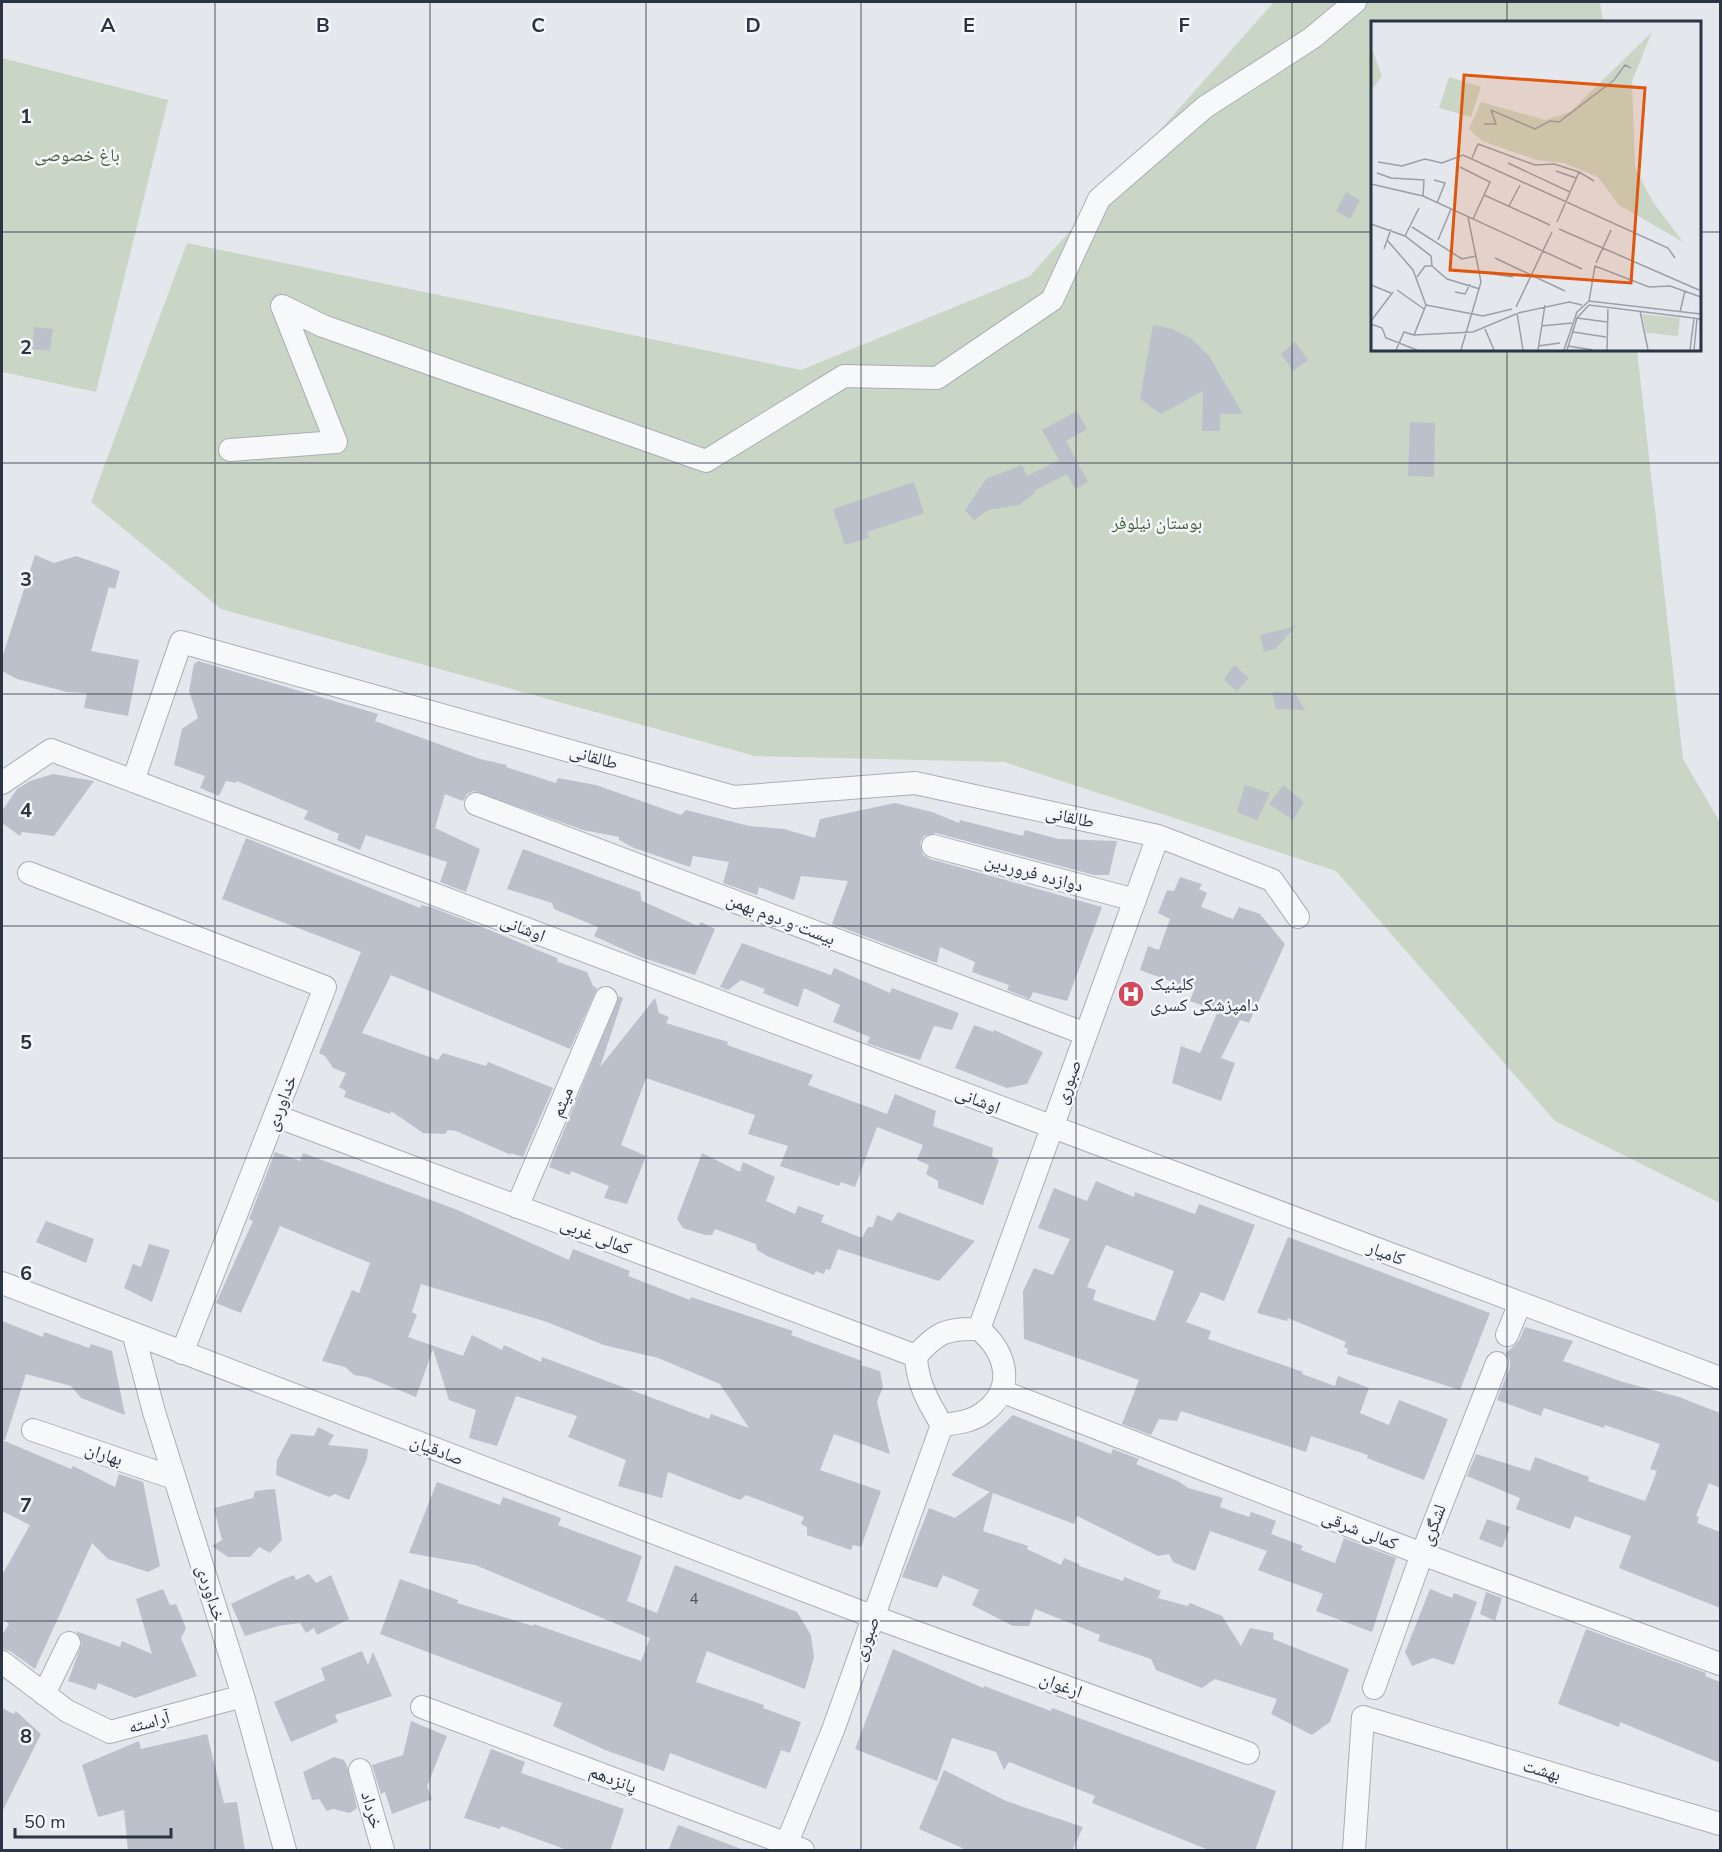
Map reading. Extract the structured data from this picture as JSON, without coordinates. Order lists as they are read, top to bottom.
{
  "streets": {
    "street": [
      "طالقانی",
      "دوازده فروردین",
      "بیست و دوم بهمن",
      "اوشانی",
      "صبوری",
      "میثم",
      "خداوردی",
      "کمالی غربی",
      "کامیار",
      "صادقیان",
      "بهاران",
      "لشگری",
      "کمالی شرقی",
      "ارغوان",
      "آراسته",
      "بهشت",
      "پانزدهم",
      "خرداد"
    ]
  },
  "crossings": [
    ["طالقانی", "اوشانی"],
    ["طالقانی", "صبوری"],
    ["دوازده فروردین", "صبوری"],
    ["بیست و دوم بهمن", "صبوری"],
    ["اوشانی", "صبوری"],
    ["اوشانی", "کامیار"],
    ["صبوری", "کمالی غربی"],
    ["صبوری", "کامیار"],
    ["صبوری", "صادقیان"],
    ["صبوری", "کمالی شرقی"],
    ["صبوری", "ارغوان"],
    ["صبوری", "پانزدهم"],
    ["میثم", "کمالی غربی"],
    ["خداوردی", "کمالی غربی"],
    ["خداوردی", "صادقیان"],
    ["خداوردی", "بهاران"],
    ["خداوردی", "آراسته"],
    ["کمالی غربی", "کمالی شرقی"],
    ["صادقیان", "ارغوان"],
    ["لشگری", "کمالی شرقی"]
  ],
  "parks": ["باغ خصوصی", "بوستان نیلوفر"],
  "places": {
    "hospital": ["کلینیک دامپزشکی کسری"]
  },
  "house_numbers": ["4"],
  "scale_bar": "50 m",
  "grid": {
    "columns": [
      "A",
      "B",
      "C",
      "D",
      "E",
      "F"
    ],
    "rows": [
      "1",
      "2",
      "3",
      "4",
      "5",
      "6",
      "7",
      "8"
    ]
  }
}
